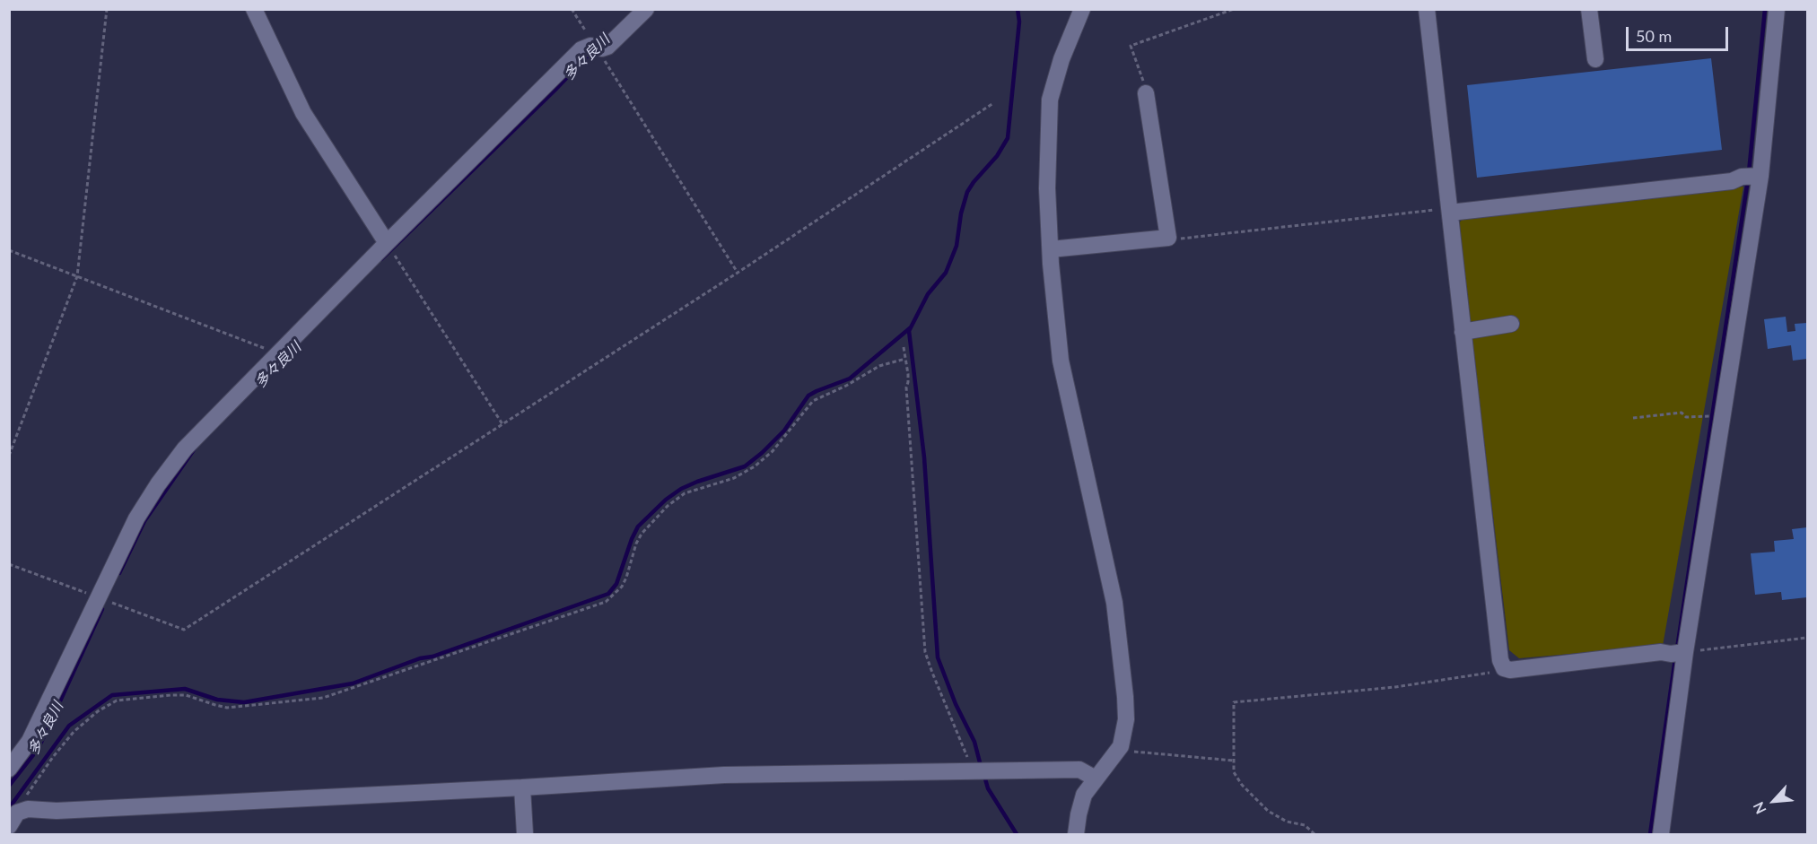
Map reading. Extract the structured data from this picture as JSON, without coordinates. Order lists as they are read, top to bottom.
{
  "water": ["多々良川"],
  "scale_bar": "50 m",
  "north": "bottom left"
}
